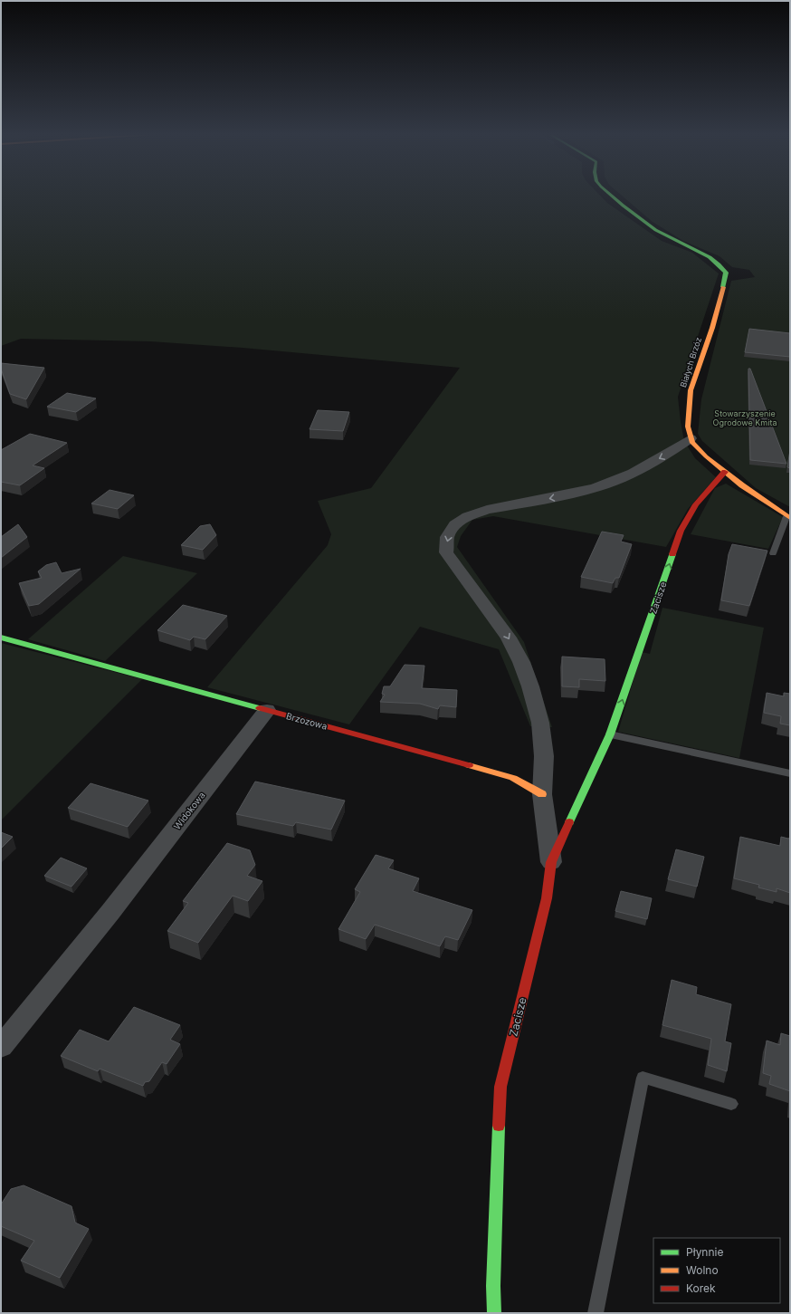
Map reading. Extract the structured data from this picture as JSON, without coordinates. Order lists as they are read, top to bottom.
{
  "streets": {
    "street": [
      "Białych Brzóz",
      "Zacisze",
      "Brzozowa",
      "Widokowa"
    ]
  },
  "crossings": [
    ["Brzozowa", "Widokowa"]
  ],
  "parks": ["Stowarzyszenie Ogrodowe Kmita"],
  "legend": ["Płynnie", "Wolno", "Korek"]
}
